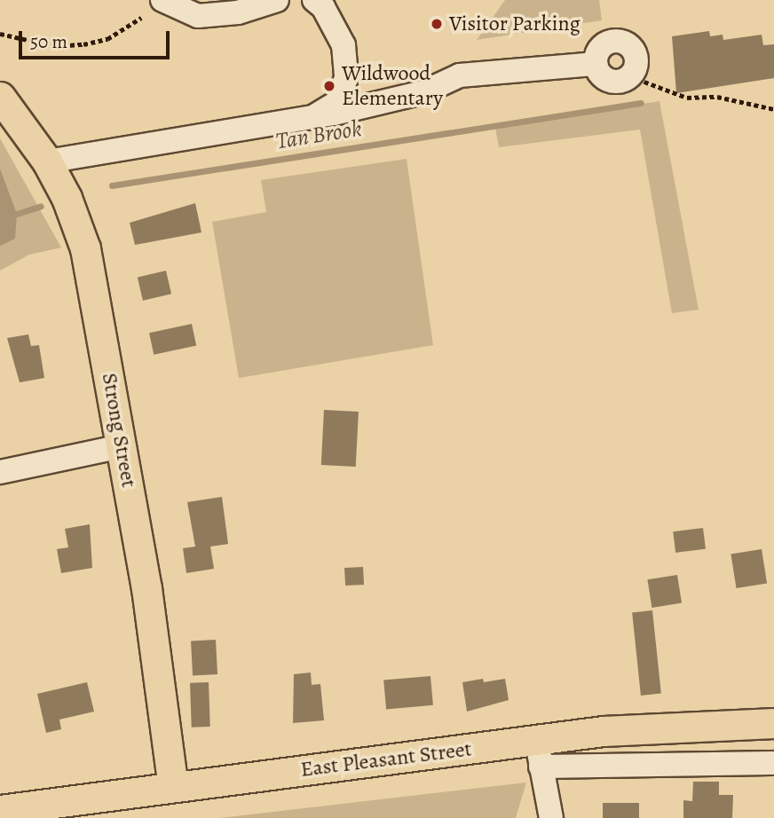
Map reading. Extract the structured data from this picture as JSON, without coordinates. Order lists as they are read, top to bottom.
{
  "streets": {
    "main road": ["Strong Street", "East Pleasant Street"]
  },
  "crossings": [
    ["Strong Street", "East Pleasant Street"]
  ],
  "water": ["Tan Brook"],
  "places": ["Visitor Parking", "Wildwood Elementary"],
  "scale_bar": "50 m"
}
